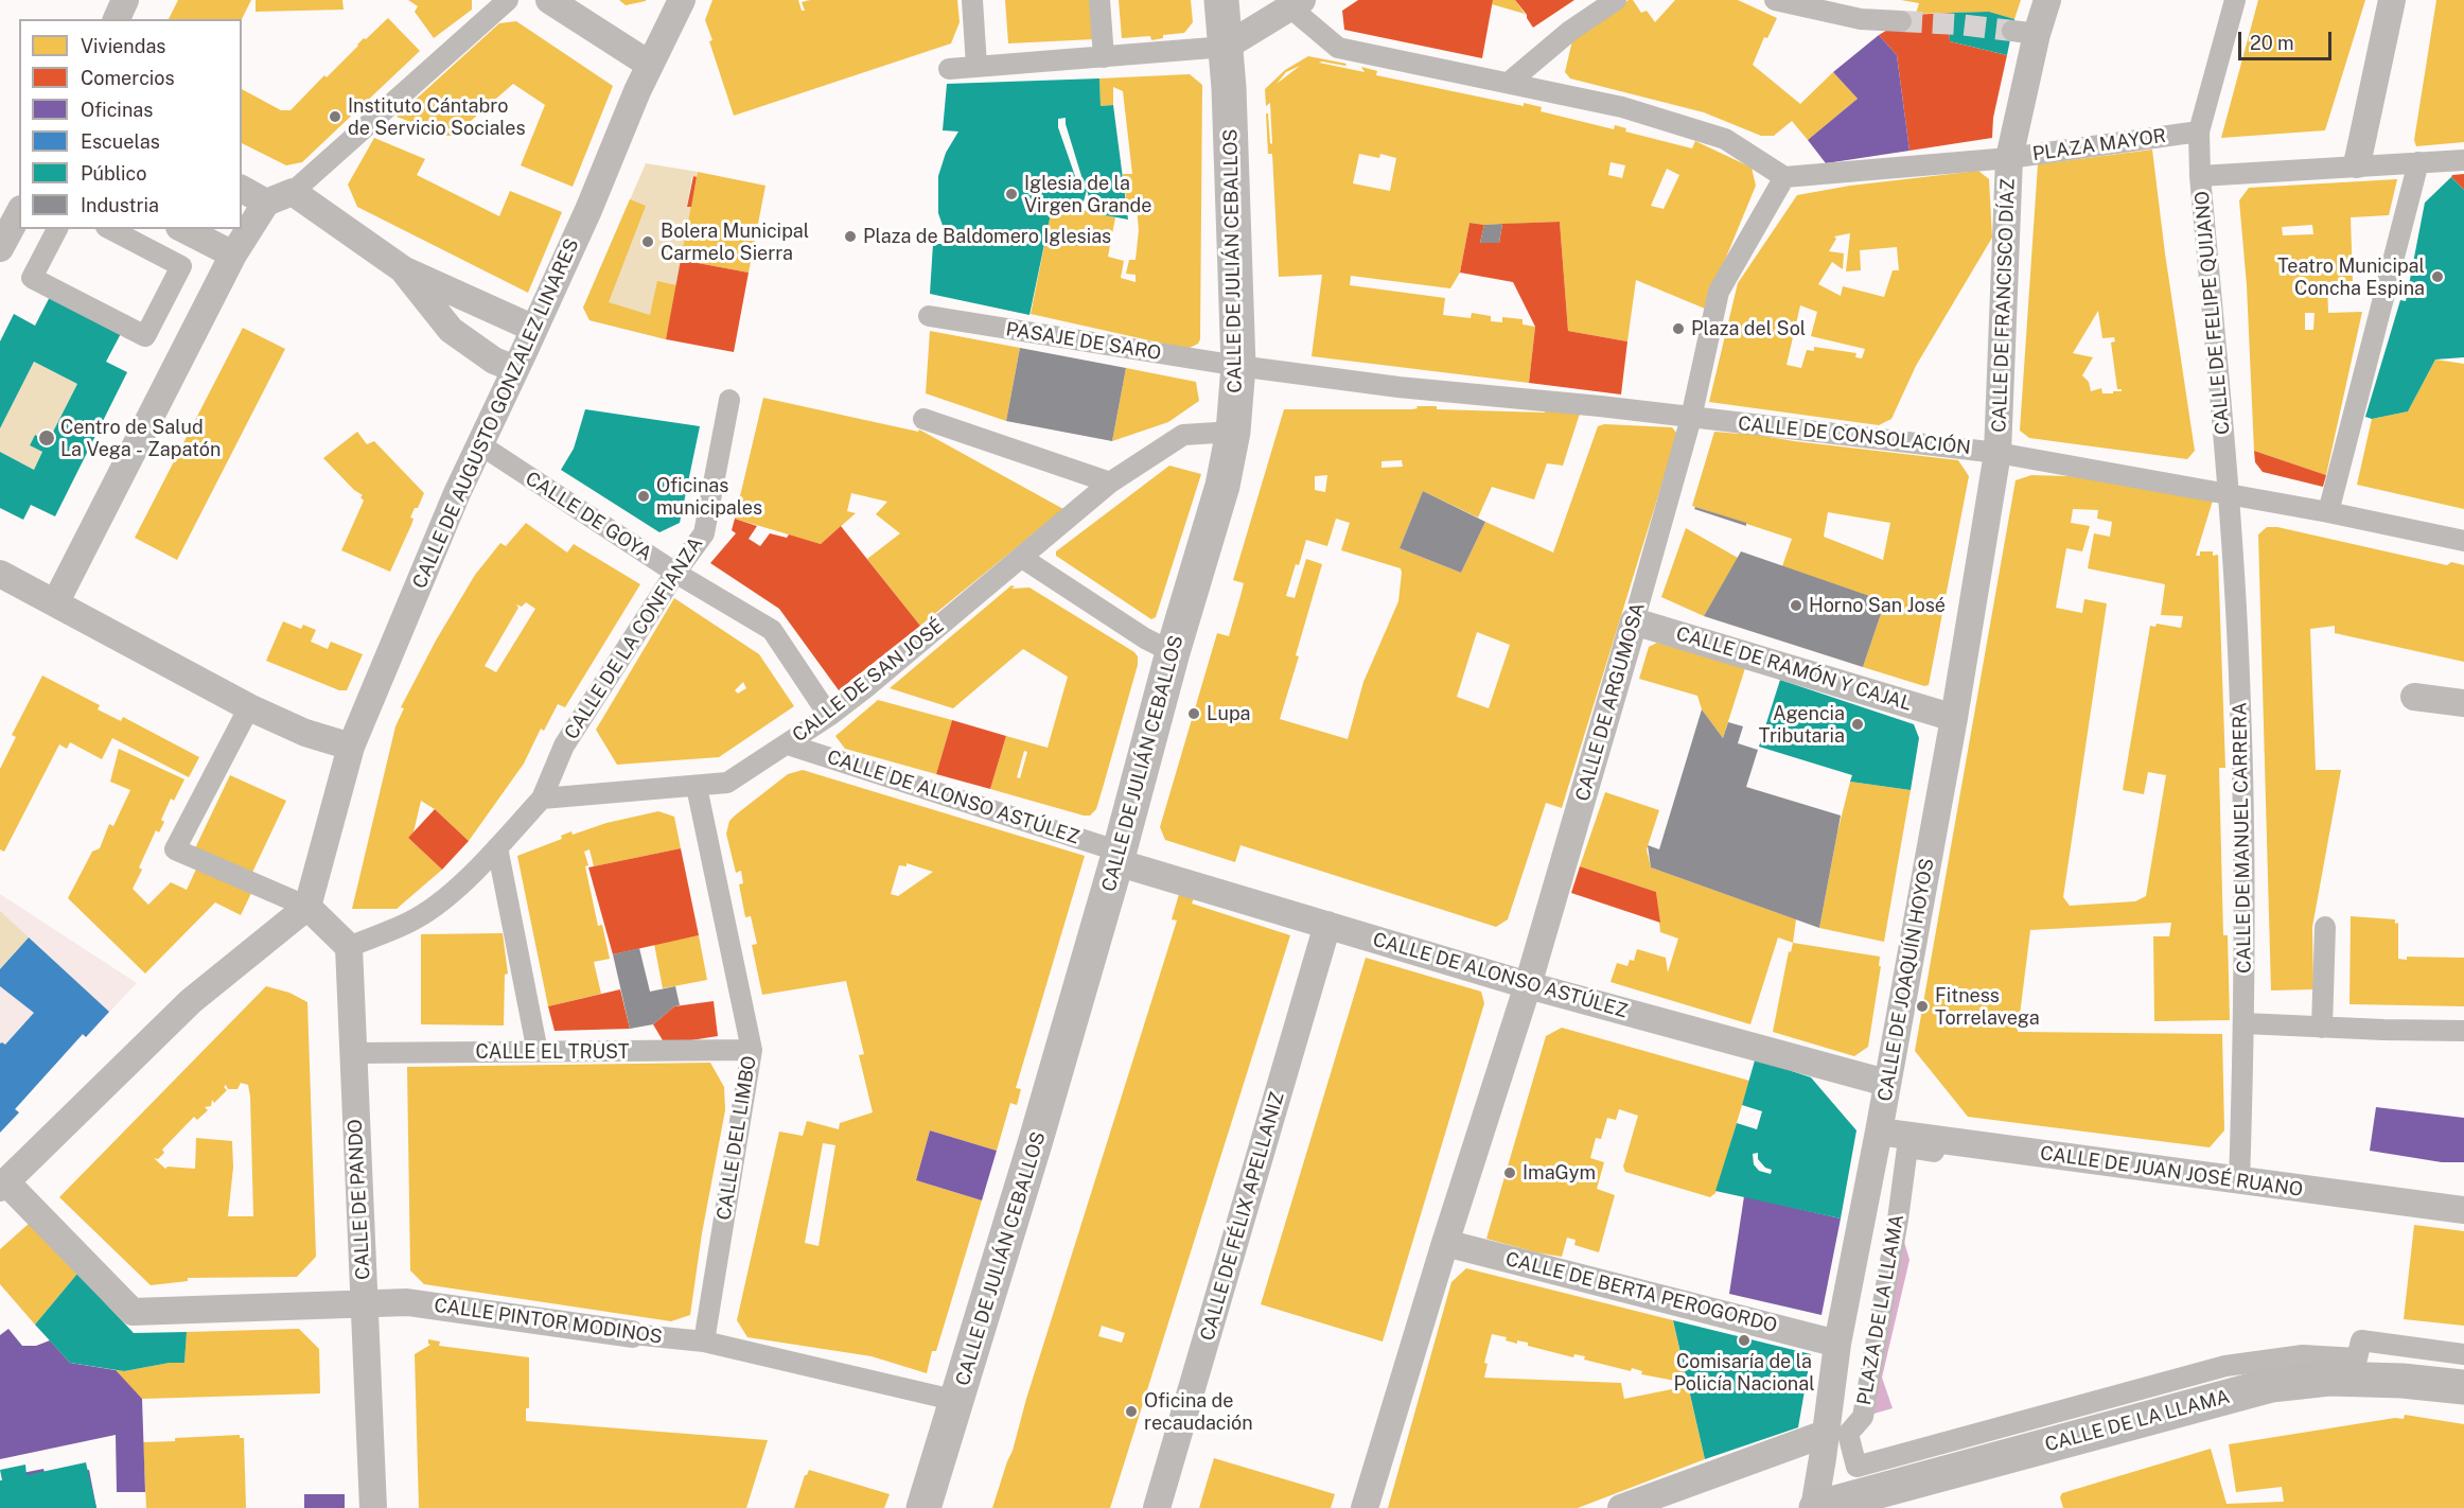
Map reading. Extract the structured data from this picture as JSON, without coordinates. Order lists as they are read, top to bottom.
{
  "streets": {
    "highway": ["CALLE DE JULIÁN CEBALLOS"],
    "main road": ["CALLE DE LA LLAMA"],
    "street": [
      "PLAZA MAYOR",
      "CALLE DE FRANCISCO DÍAZ",
      "CALLE DE FELIPE QUIJANO",
      "PASAJE DE SARO",
      "CALLE DE AUGUSTO GONZALEZ LINARES",
      "CALLE DE CONSOLACIÓN",
      "CALLE DE GOYA",
      "CALLE DE LA CONFIANZA",
      "CALLE DE RAMÓN Y CAJAL",
      "CALLE DE SAN JOSÉ",
      "CALLE DE ARGUMOSA",
      "CALLE DE ALONSO ASTÚLEZ",
      "CALLE DE MANUEL CARRERA",
      "CALLE DE JOAQUÍN HOYOS",
      "CALLE EL TRUST",
      "CALLE DEL LIMBO",
      "CALLE DE JUAN JOSÉ RUANO",
      "CALLE DE PANDO",
      "CALLE DE FÉLIX APELLANIZ",
      "CALLE DE BERTA PEROGORDO",
      "PLAZA DE LA LLAMA",
      "CALLE PINTOR MODINOS"
    ]
  },
  "crossings": [
    ["PLAZA MAYOR", "CALLE DE FRANCISCO DÍAZ"],
    ["PLAZA MAYOR", "CALLE DE FELIPE QUIJANO"],
    ["CALLE DE JULIÁN CEBALLOS", "PASAJE DE SARO"],
    ["CALLE DE JULIÁN CEBALLOS", "CALLE DE CONSOLACIÓN"],
    ["CALLE DE JULIÁN CEBALLOS", "CALLE DE ALONSO ASTÚLEZ"],
    ["CALLE DE JULIÁN CEBALLOS", "CALLE PINTOR MODINOS"],
    ["CALLE DE FRANCISCO DÍAZ", "CALLE DE CONSOLACIÓN"],
    ["CALLE DE FRANCISCO DÍAZ", "CALLE DE JOAQUÍN HOYOS"],
    ["CALLE DE FELIPE QUIJANO", "CALLE DE CONSOLACIÓN"],
    ["CALLE DE FELIPE QUIJANO", "CALLE DE MANUEL CARRERA"],
    ["PASAJE DE SARO", "CALLE DE CONSOLACIÓN"],
    ["CALLE DE AUGUSTO GONZALEZ LINARES", "CALLE DE GOYA"],
    ["CALLE DE CONSOLACIÓN", "CALLE DE ARGUMOSA"],
    ["CALLE DE CONSOLACIÓN", "CALLE DE MANUEL CARRERA"],
    ["CALLE DE CONSOLACIÓN", "CALLE DE JOAQUÍN HOYOS"],
    ["CALLE DE GOYA", "CALLE DE LA CONFIANZA"],
    ["CALLE DE GOYA", "CALLE DE SAN JOSÉ"],
    ["CALLE DE LA CONFIANZA", "CALLE DE SAN JOSÉ"],
    ["CALLE DE RAMÓN Y CAJAL", "CALLE DE ARGUMOSA"],
    ["CALLE DE RAMÓN Y CAJAL", "CALLE DE JOAQUÍN HOYOS"],
    ["CALLE DE SAN JOSÉ", "CALLE DE ALONSO ASTÚLEZ"],
    ["CALLE DE SAN JOSÉ", "CALLE DEL LIMBO"],
    ["CALLE DE ARGUMOSA", "CALLE DE ALONSO ASTÚLEZ"],
    ["CALLE DE ALONSO ASTÚLEZ", "CALLE DE JOAQUÍN HOYOS"],
    ["CALLE DE ALONSO ASTÚLEZ", "CALLE DE FÉLIX APELLANIZ"],
    ["CALLE DE MANUEL CARRERA", "CALLE DE JUAN JOSÉ RUANO"],
    ["CALLE DE JOAQUÍN HOYOS", "CALLE DE JUAN JOSÉ RUANO"],
    ["CALLE DE JOAQUÍN HOYOS", "CALLE DE BERTA PEROGORDO"],
    ["CALLE DE JOAQUÍN HOYOS", "CALLE DE LA LLAMA"],
    ["CALLE EL TRUST", "CALLE DEL LIMBO"],
    ["CALLE EL TRUST", "CALLE DE PANDO"],
    ["CALLE DEL LIMBO", "CALLE PINTOR MODINOS"],
    ["CALLE DE PANDO", "CALLE PINTOR MODINOS"]
  ],
  "places": [
    "Instituto Cántabro de Servicio Sociales",
    "Iglesia de la Virgen Grande",
    "Plaza de Baldomero Iglesias",
    "Bolera Municipal Carmelo Sierra",
    "Teatro Municipal Concha Espina",
    "Plaza del Sol",
    "Centro de Salud La Vega - Zapatón",
    "Oficinas municipales",
    "Horno San José",
    "Lupa",
    "Agencia Tributaria",
    "Fitness Torrelavega",
    "ImaGym",
    "Comisaría de la Policía Nacional",
    "Oficina de recaudación"
  ],
  "legend": [
    "Viviendas",
    "Comercios",
    "Oficinas",
    "Escuelas",
    "Público",
    "Industria"
  ],
  "scale_bar": "20 m"
}
